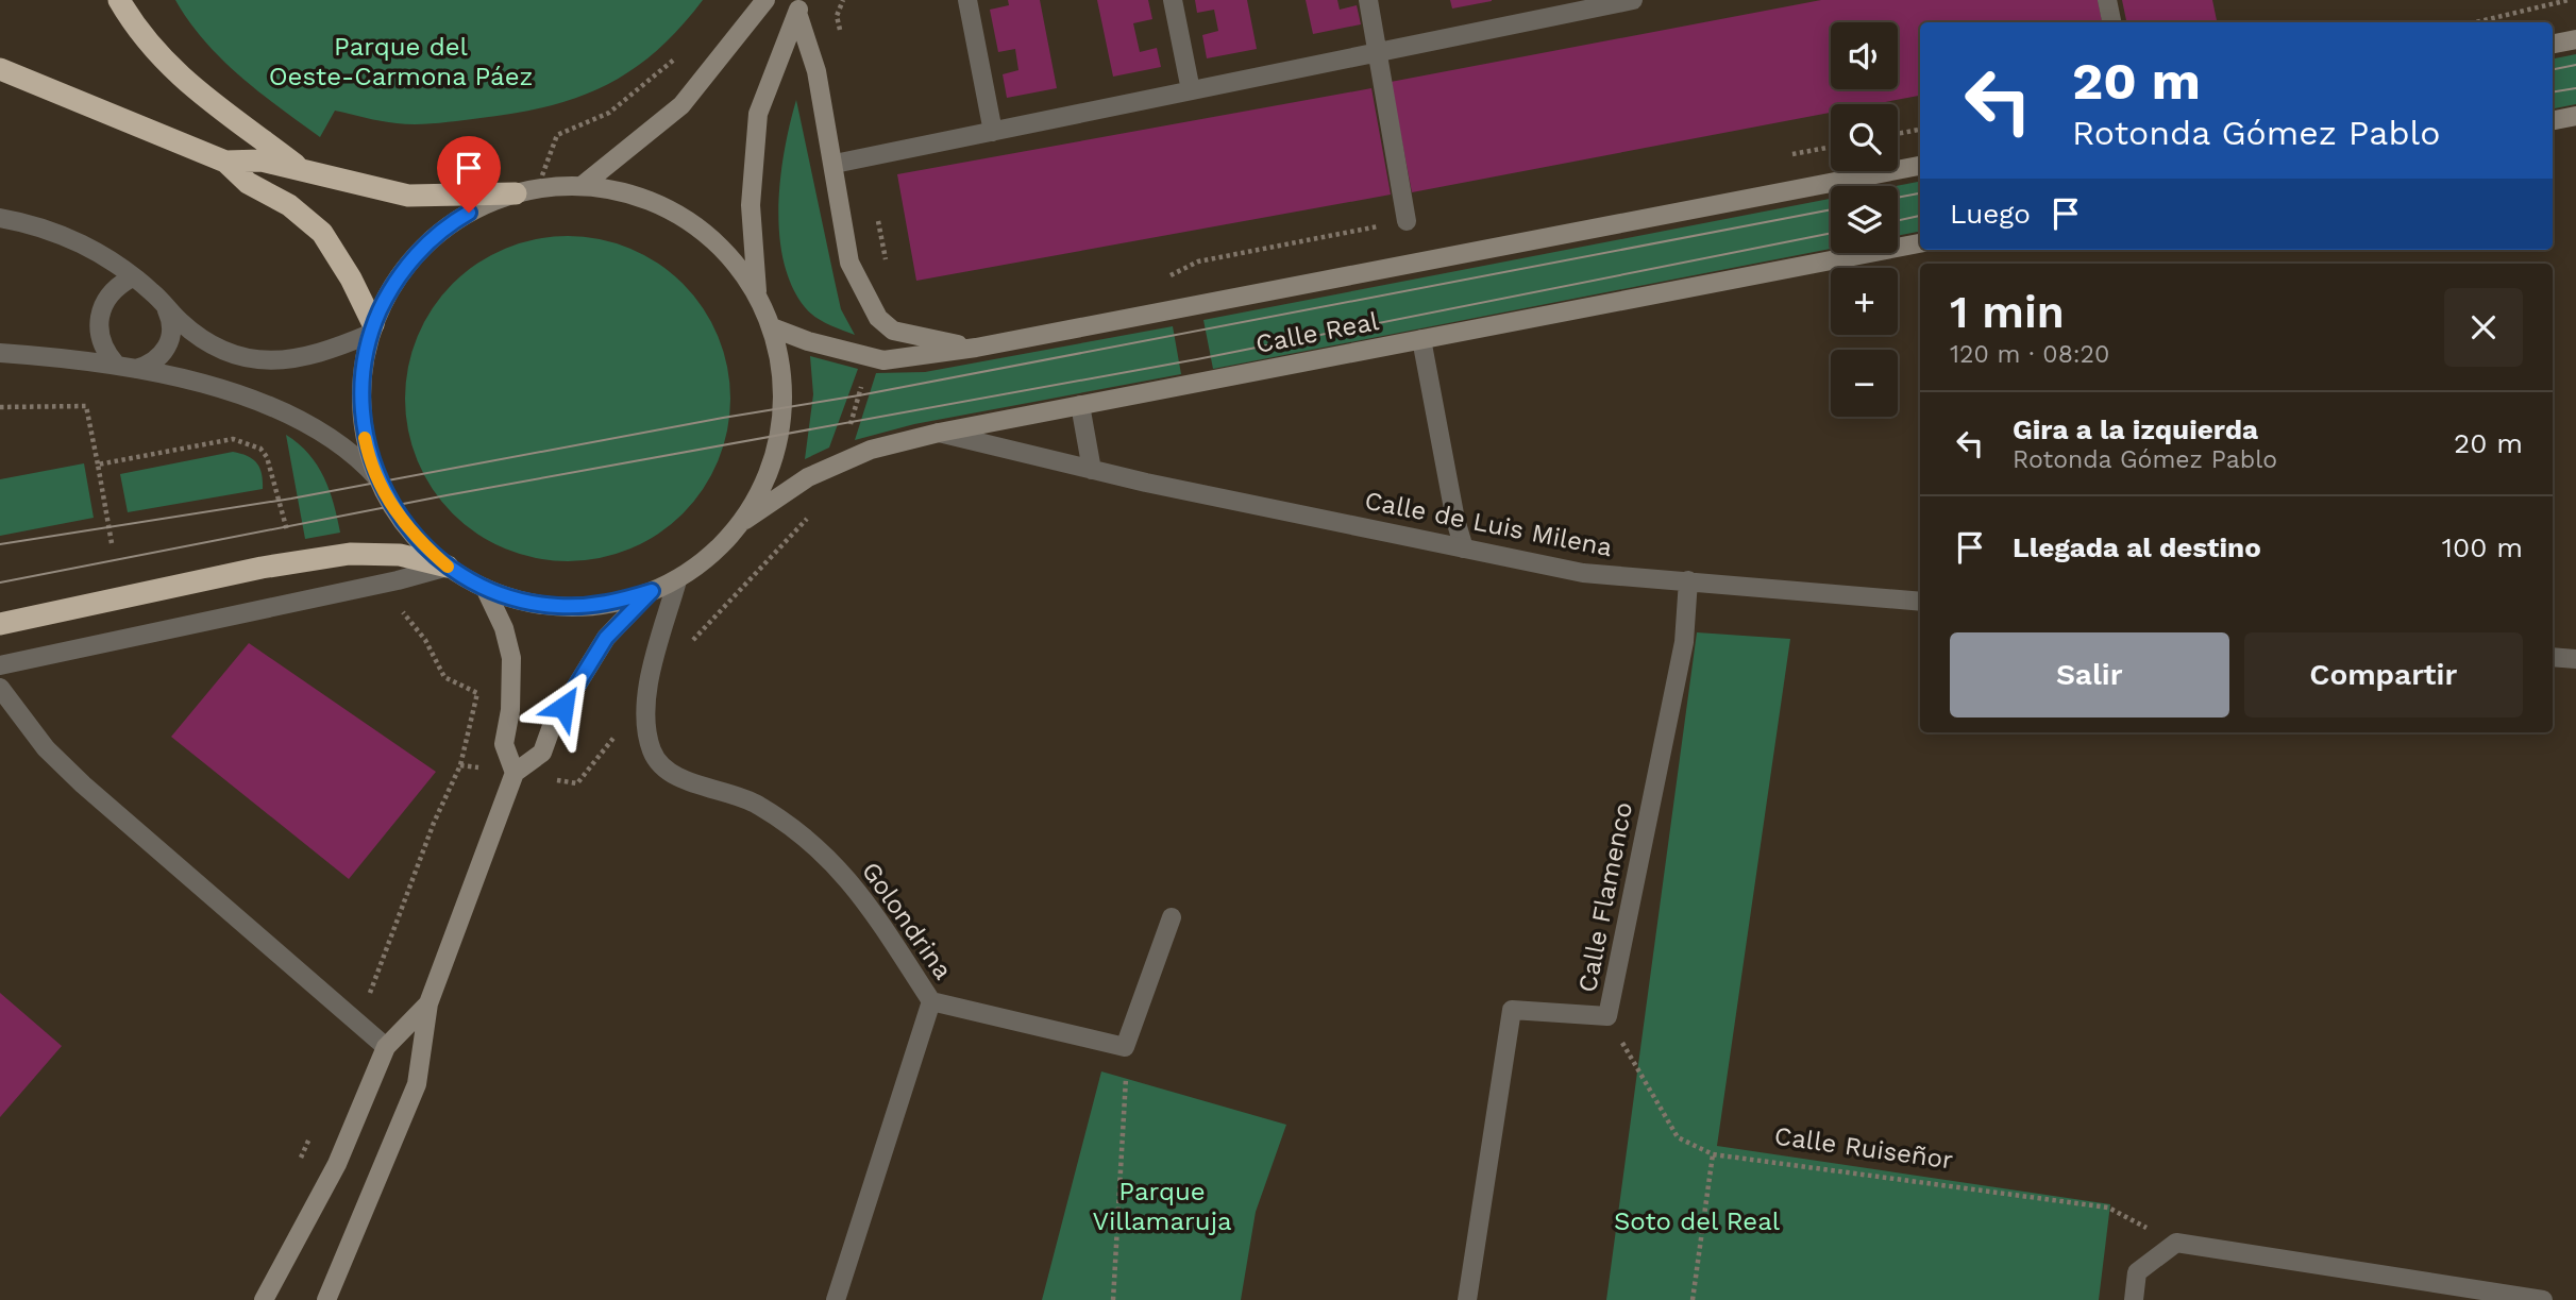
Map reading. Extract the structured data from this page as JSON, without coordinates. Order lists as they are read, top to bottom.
{
  "streets": {
    "street": [
      "Calle Real",
      "Calle de Luis Milena",
      "Calle Flamenco",
      "Golondrina"
    ],
    "path": ["Calle Ruiseñor"]
  },
  "crossings": [
    ["Calle Real", "Calle de Luis Milena"],
    ["Calle de Luis Milena", "Calle Flamenco"],
    ["Calle Flamenco", "Calle Ruiseñor"]
  ],
  "parks": ["Parque del Oeste-Carmona Páez", "Parque Villamaruja", "Soto del Real"],
  "page": {
    "map_buttons": ["+", "−"],
    "turn": ["20 m", "Rotonda Gómez Pablo"],
    "then": "Luego",
    "heading": ["1 min", "120 m · 08:20"],
    "list": [
      {
        "name": "Gira a la izquierda",
        "note": "Rotonda Gómez Pablo",
        "value": "20 m"
      },
      {
        "name": "Llegada al destino",
        "value": "100 m"
      }
    ],
    "buttons": ["Salir", "Compartir"]
  }
}
